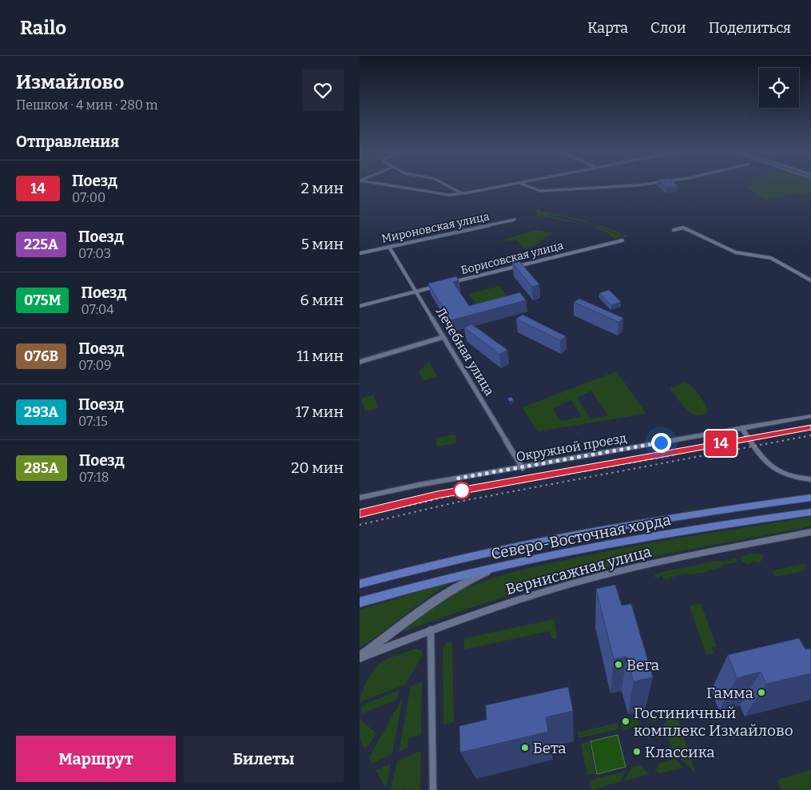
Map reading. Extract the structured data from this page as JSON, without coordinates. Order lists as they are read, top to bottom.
{
  "streets": {
    "main road": ["Северо-Восточная хорда"],
    "street": [
      "Мироновская улица",
      "Борисовская улица",
      "Лечебная улица",
      "Окружной проезд",
      "Вернисажная улица"
    ]
  },
  "crossings": [
    ["Мироновская улица", "Лечебная улица"],
    ["Лечебная улица", "Окружной проезд"]
  ],
  "places": [
    "Вега",
    "Гамма",
    "Гостиничный комплекс Измайлово",
    "Бета",
    "Классика"
  ],
  "page": {
    "header": "Railo",
    "nav": ["Карта", "Слои", "Поделиться"],
    "heading": [
      ["Измайлово", "Пешком · 4 мин · 280 m"],
      "Отправления"
    ],
    "on_map": "14",
    "list": [
      {
        "mark": "14",
        "name": "Поезд",
        "note": "07:00",
        "value": "2 мин"
      },
      {
        "mark": "225А",
        "name": "Поезд",
        "note": "07:03",
        "value": "5 мин"
      },
      {
        "mark": "075М",
        "name": "Поезд",
        "note": "07:04",
        "value": "6 мин"
      },
      {
        "mark": "076В",
        "name": "Поезд",
        "note": "07:09",
        "value": "11 мин"
      },
      {
        "mark": "293А",
        "name": "Поезд",
        "note": "07:15",
        "value": "17 мин"
      },
      {
        "mark": "285А",
        "name": "Поезд",
        "note": "07:18",
        "value": "20 мин"
      }
    ],
    "buttons": ["Маршрут", "Билеты"]
  }
}
